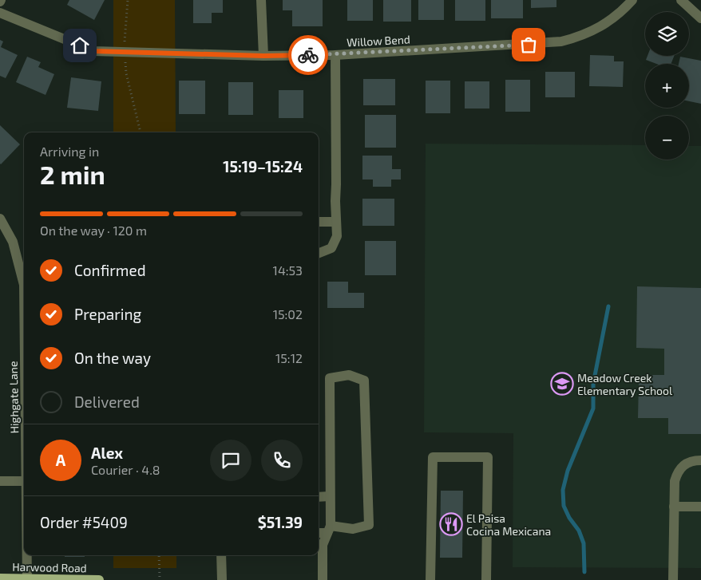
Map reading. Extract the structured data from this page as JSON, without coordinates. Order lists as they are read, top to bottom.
{
  "streets": {
    "main road": ["Harwood Road"],
    "street": ["Willow Bend", "Highgate Lane"]
  },
  "crossings": [
    ["Highgate Lane", "Harwood Road"]
  ],
  "places": {
    "school or university": ["Meadow Creek Elementary School"],
    "restaurant": ["El Paisa Cocina Mexicana"]
  },
  "page": {
    "map_buttons": ["+", "−"],
    "heading": ["2 min", "Arriving in", "15:19–15:24"],
    "panel": [
      "Alex",
      "Courier · 4.8",
      "Order #5409",
      "$51.39"
    ],
    "bar": "On the way · 120 m",
    "list": [
      ["Confirmed", "14:53"],
      ["Preparing", "15:02"],
      ["On the way", "15:12"],
      "Delivered"
    ],
    "round": "A"
  }
}
